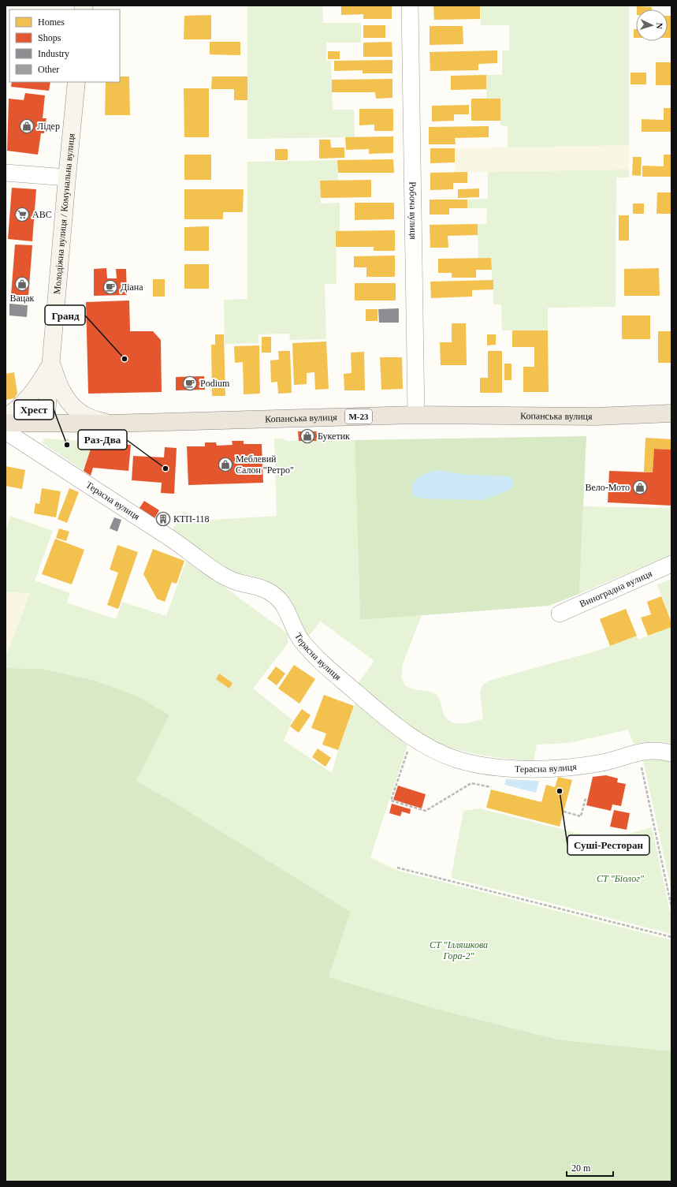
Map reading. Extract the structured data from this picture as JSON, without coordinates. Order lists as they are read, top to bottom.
{
  "streets": {
    "highway": ["М-23", "Копанська вулиця"],
    "main road": ["Молодіжна вулиця / Комунальна вулиця"],
    "street": ["Робоча вулиця", "Терасна вулиця", "Виноградна вулиця"]
  },
  "crossings": [
    ["Робоча вулиця", "Копанська вулиця"],
    ["Молодіжна вулиця / Комунальна вулиця", "Копанська вулиця"]
  ],
  "parks": ["СТ \"Біолог\"", "СТ \"Ілляшкова Гора-2\""],
  "places": {
    "shop": [
      "Лідер",
      "Вацак",
      "Букетик",
      "Меблевий Салон \"Ретро\"",
      "Вело-Мото"
    ],
    "supermarket": ["ABC"],
    "cafe": ["Діана", "Podium"],
    "other": [
      "Гранд",
      "Хрест",
      "Раз-Два",
      "Суші-Ресторан"
    ],
    "building": ["КТП-118"]
  },
  "legend": [
    "Homes",
    "Shops",
    "Industry",
    "Other"
  ],
  "scale_bar": "20 m",
  "north": "right"
}
